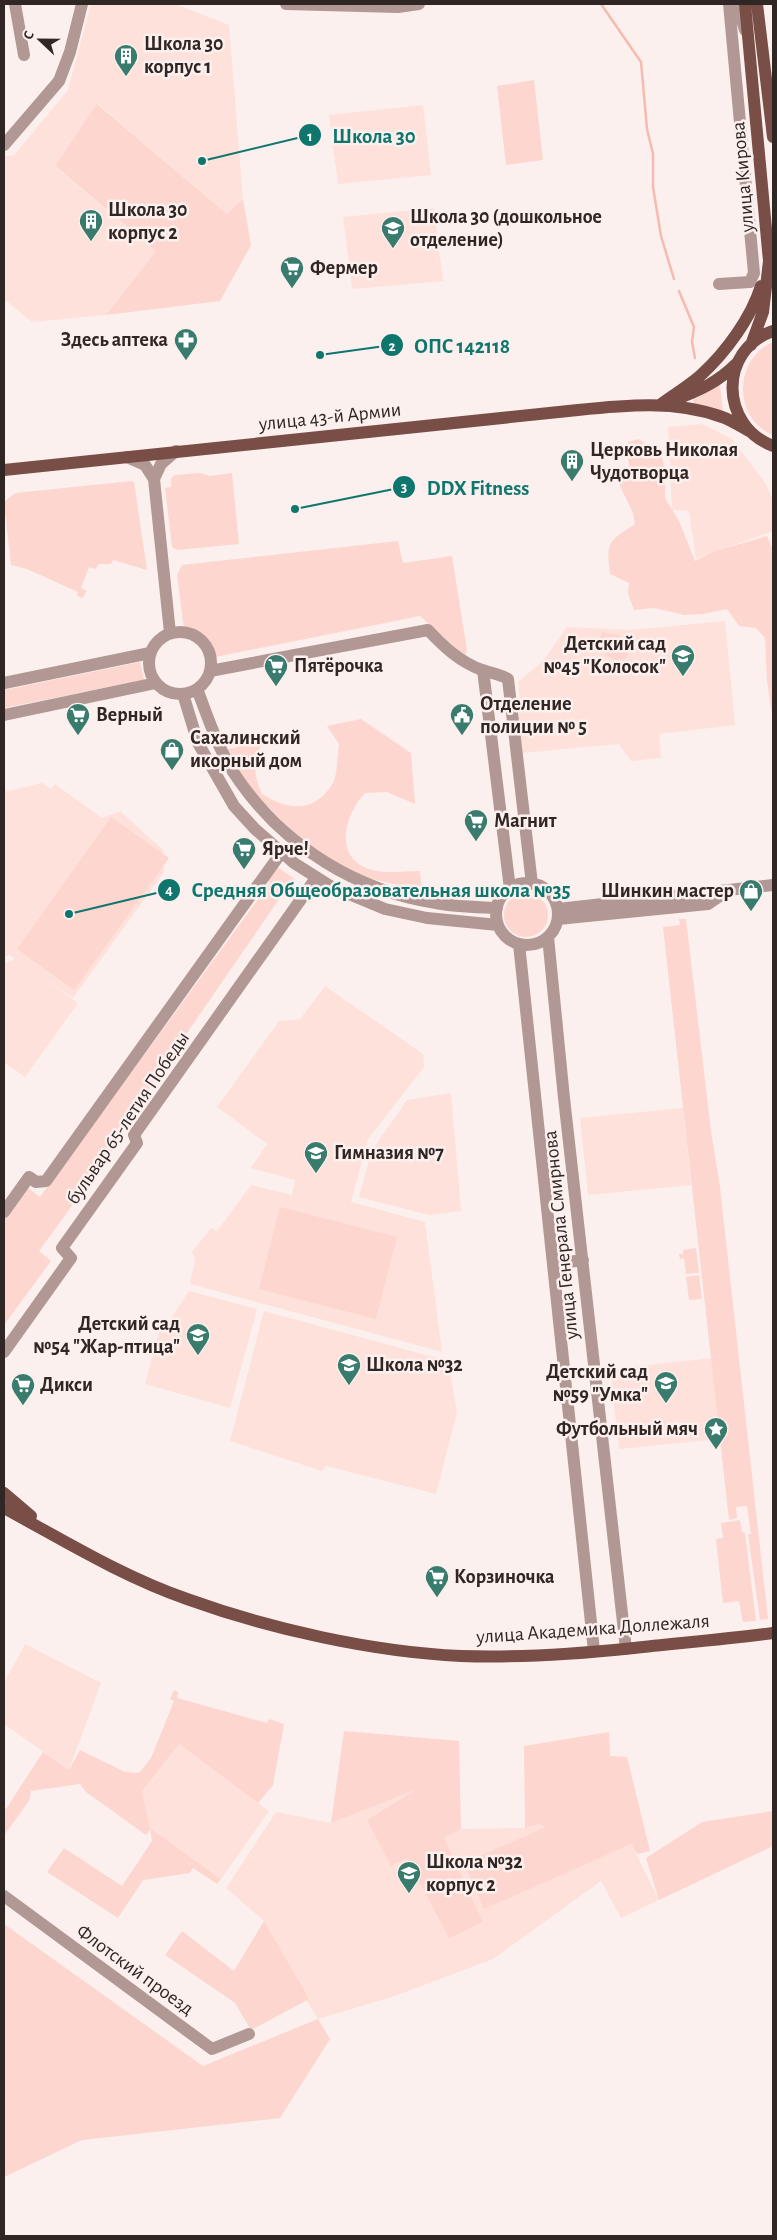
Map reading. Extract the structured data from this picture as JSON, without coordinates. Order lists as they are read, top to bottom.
{
  "streets": {
    "main road": ["улица Кирова", "улица 43-й Армии", "улица Академика Доллежаля"],
    "street": ["бульвар 65-летия Победы", "улица Генерала Смирнова", "Флотский проезд"]
  },
  "crossings": [
    ["улица Кирова", "улица 43-й Армии"],
    ["улица Генерала Смирнова", "улица Академика Доллежаля"]
  ],
  "places": {
    "building": ["Школа 30 корпус 1", "Школа 30 корпус 2", "Церковь Николая Чудотворца"],
    "other": [
      "Школа 30",
      "ОПС 142118",
      "DDX Fitness",
      "Средняя Общеобразовательная школа №35"
    ],
    "school or university": [
      "Школа 30 (дошкольное отделение)",
      "Детский сад №45 \"Колосок\"",
      "Гимназия №7",
      "Детский сад №54 \"Жар-птица\"",
      "Школа №32",
      "Детский сад №59 \"Умка\"",
      "Школа №32 корпус 2"
    ],
    "supermarket": [
      "Фермер",
      "Пятёрочка",
      "Верный",
      "Магнит",
      "Ярче!",
      "Дикси",
      "Корзиночка"
    ],
    "pharmacy": ["Здесь аптека"],
    "public building": ["Отделение полиции № 5"],
    "shop": ["Сахалинский икорный дом", "Шинкин мастер"],
    "place": ["Футбольный мяч"]
  },
  "north": "left"
}
